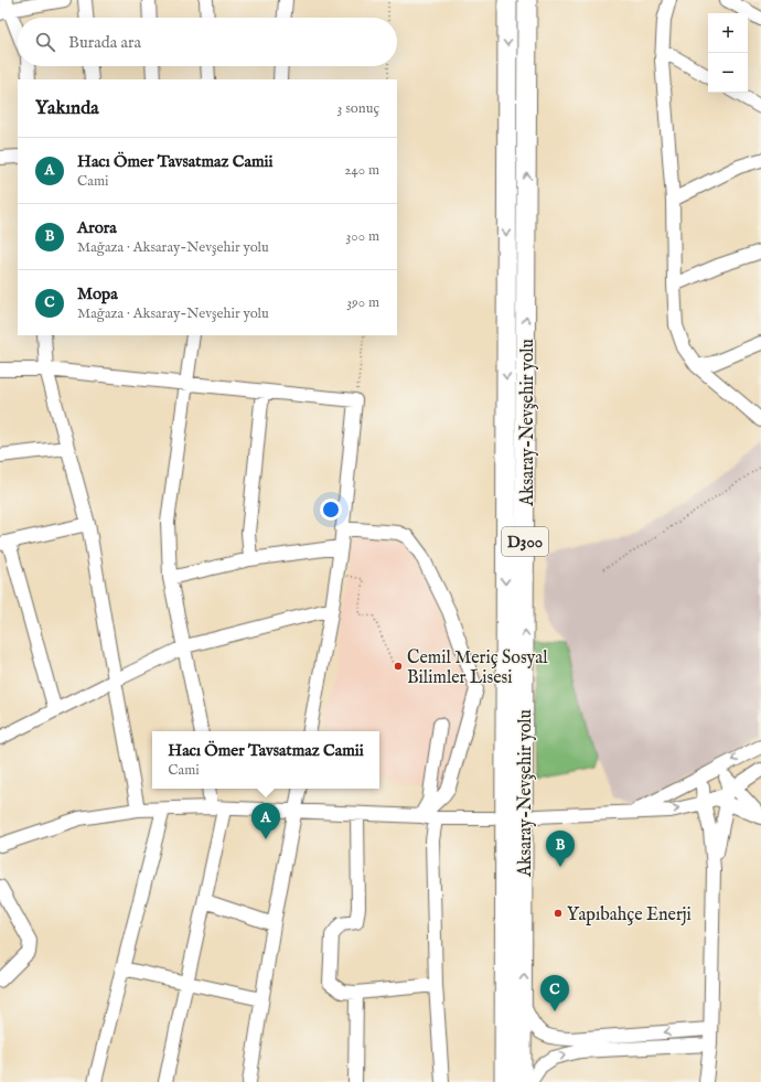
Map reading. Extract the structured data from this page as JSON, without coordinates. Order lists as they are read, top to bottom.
{
  "streets": {
    "highway": ["Aksaray-Nevşehir yolu", "D300"]
  },
  "places": ["Cemil Meriç Sosyal Bilimler Lisesi", "Yapıbahçe Enerji"],
  "page": {
    "map_buttons": ["+", "−"],
    "search": "Burada ara",
    "heading": ["Yakında", "3 sonuç"],
    "list": [
      {
        "mark": "A",
        "name": "Hacı Ömer Tavsatmaz Camii",
        "note": "Cami",
        "value": "240 m"
      },
      {
        "mark": "B",
        "name": "Arora",
        "note": "Mağaza · Aksaray-Nevşehir yolu",
        "value": "300 m"
      },
      {
        "mark": "C",
        "name": "Mopa",
        "note": "Mağaza · Aksaray-Nevşehir yolu",
        "value": "390 m"
      }
    ],
    "popup": ["Hacı Ömer Tavsatmaz Camii", "Cami"],
    "pins": ["A", "B", "C"]
  }
}
